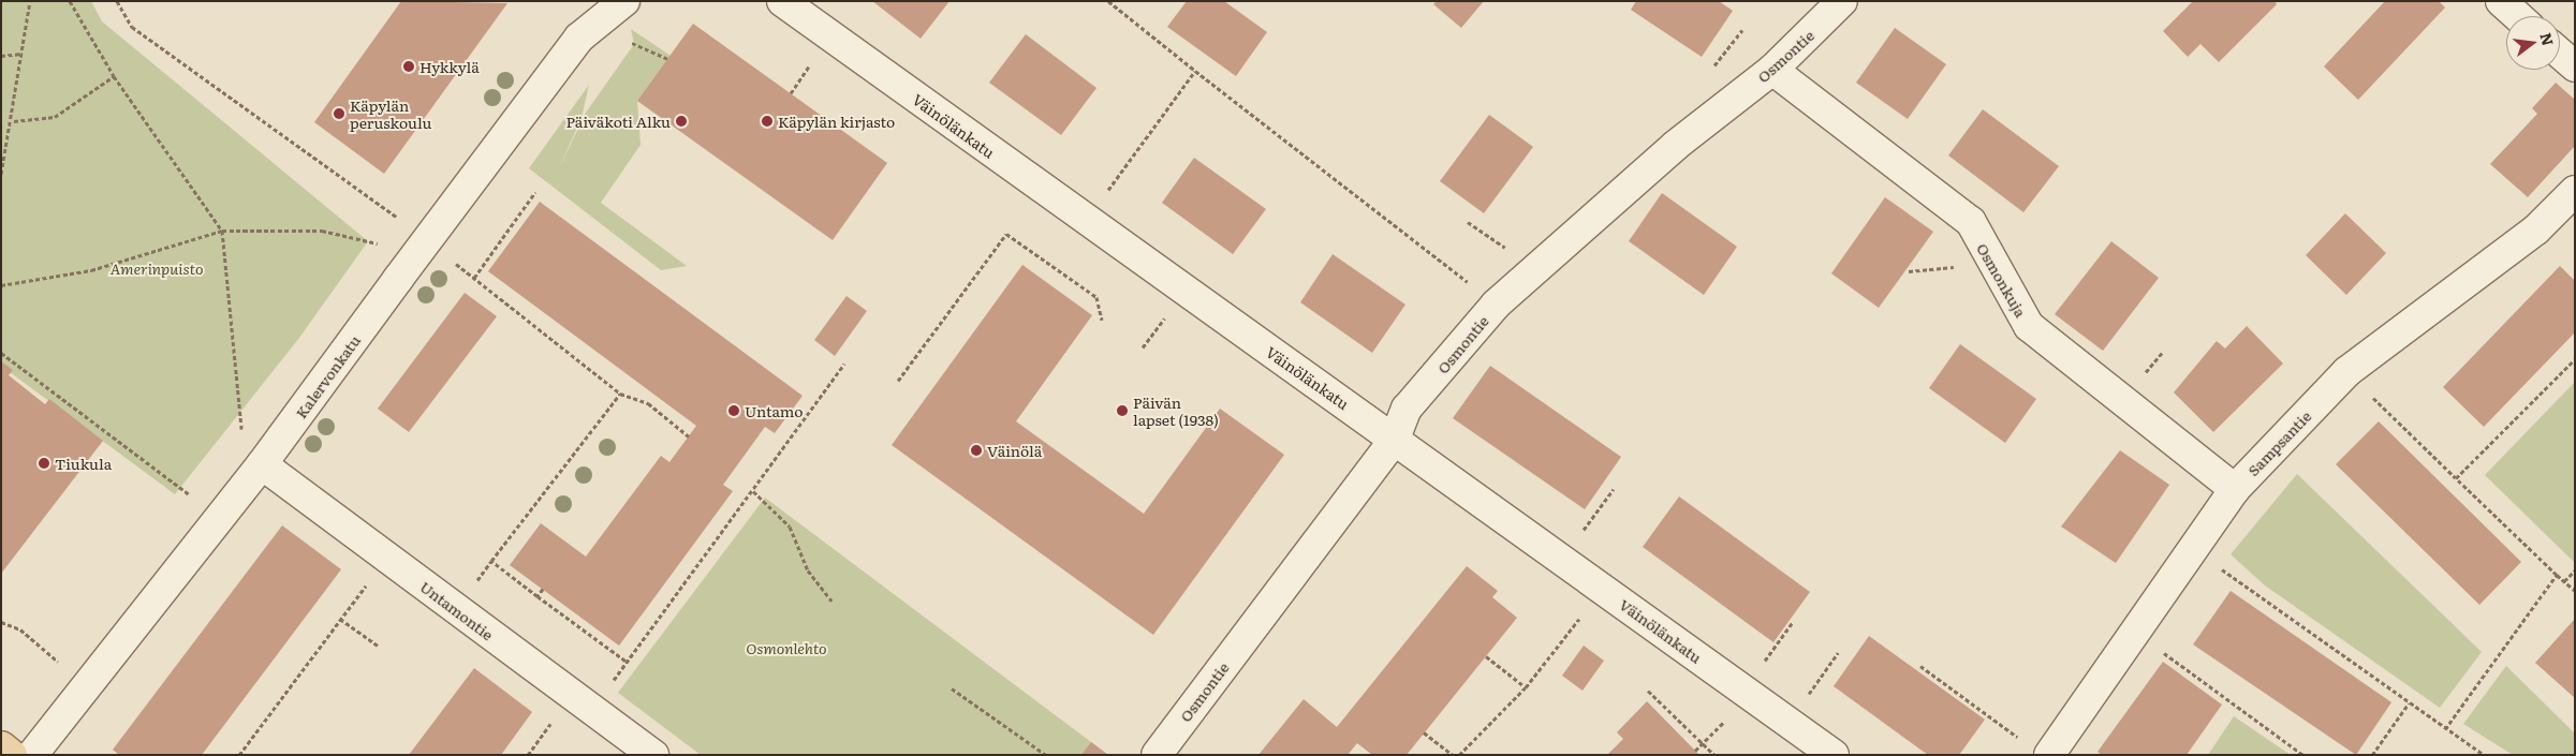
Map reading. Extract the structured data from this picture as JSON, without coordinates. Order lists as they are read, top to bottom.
{
  "streets": {
    "street": [
      "Osmontie",
      "Väinölänkatu",
      "Osmonkuja",
      "Kalervonkatu",
      "Sampsantie",
      "Untamontie"
    ]
  },
  "crossings": [
    ["Osmontie", "Väinölänkatu"],
    ["Osmontie", "Osmonkuja"],
    ["Osmonkuja", "Sampsantie"],
    ["Kalervonkatu", "Untamontie"]
  ],
  "parks": ["Amerinpuisto", "Osmonlehto"],
  "places": [
    "Hykkylä",
    "Käpylän peruskoulu",
    "Päiväkoti Alku",
    "Käpylän kirjasto",
    "Untamo",
    "Päivän lapset (1938)",
    "Väinölä",
    "Tiukula"
  ],
  "north": "right"
}
